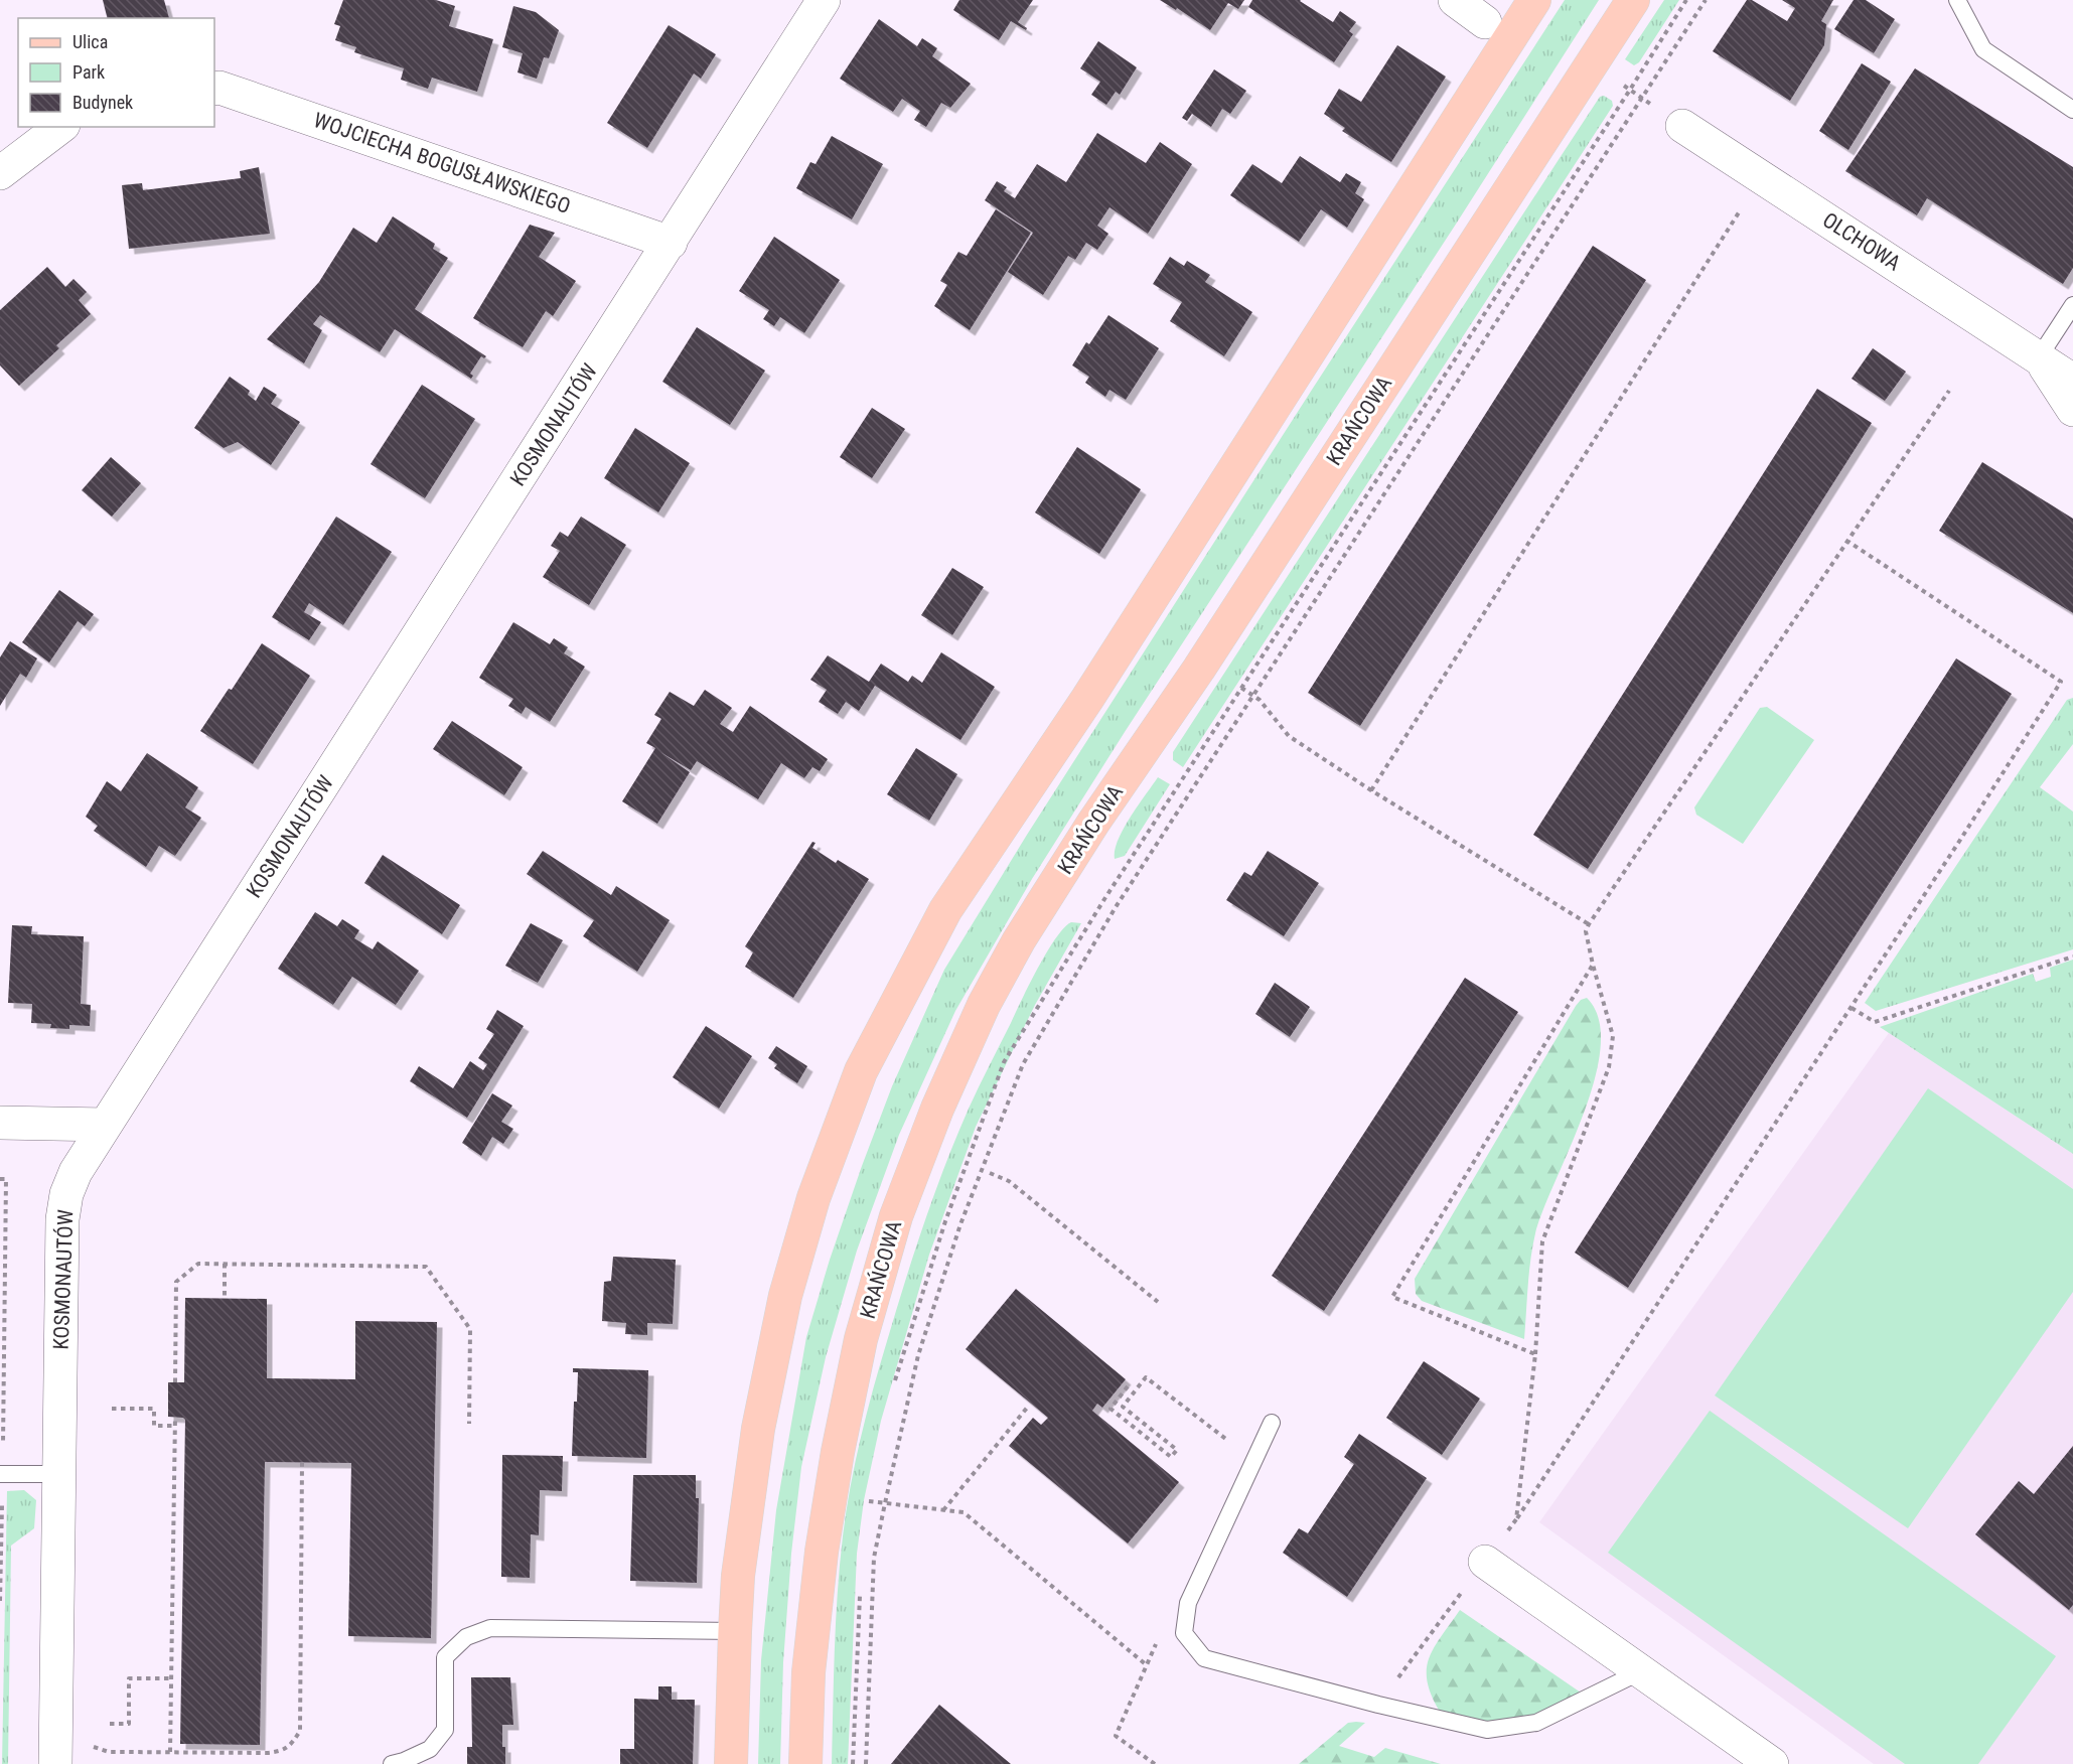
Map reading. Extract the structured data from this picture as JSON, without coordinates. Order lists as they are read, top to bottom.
{
  "streets": {
    "main road": ["KRAŃCOWA"],
    "street": ["WOJCIECHA BOGUSŁAWSKIEGO", "OLCHOWA", "KOSMONAUTÓW"]
  },
  "crossings": [
    ["WOJCIECHA BOGUSŁAWSKIEGO", "KOSMONAUTÓW"]
  ],
  "legend": ["Ulica", "Park", "Budynek"]
}
